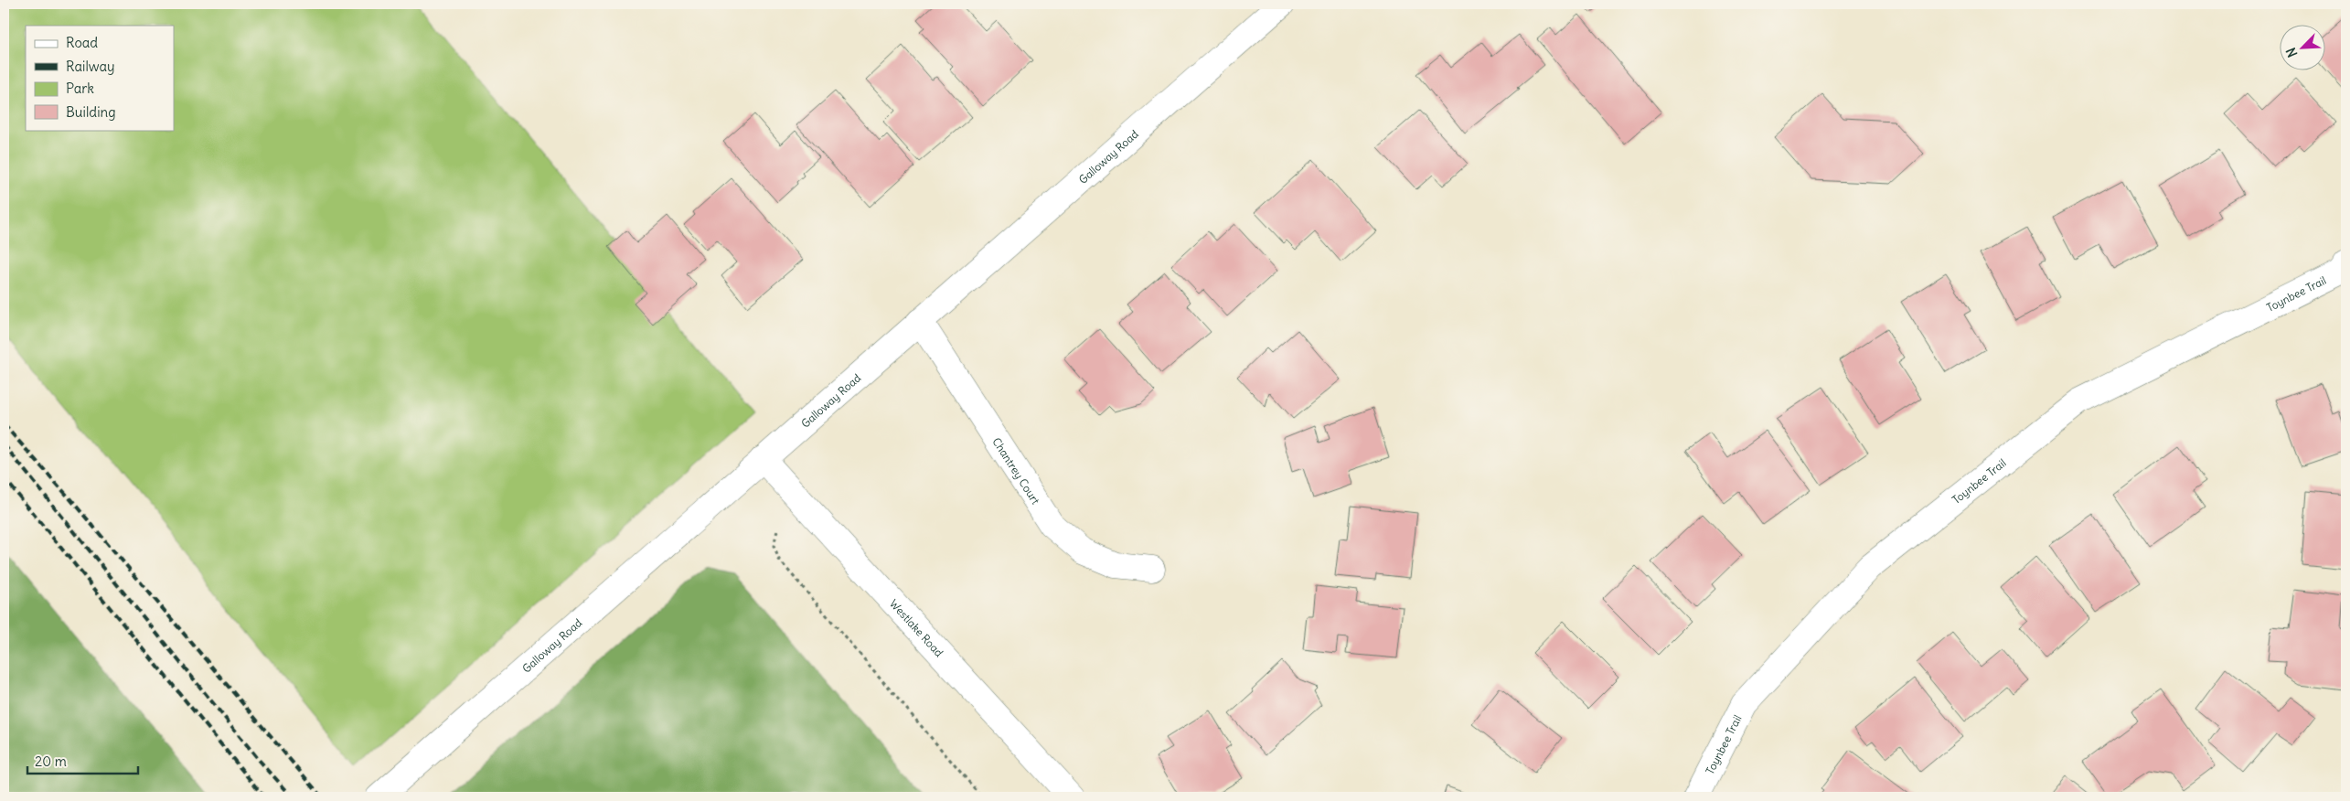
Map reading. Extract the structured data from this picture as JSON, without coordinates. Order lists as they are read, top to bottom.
{
  "streets": {
    "street": [
      "Galloway Road",
      "Toynbee Trail",
      "Chantrey Court",
      "Westlake Road"
    ]
  },
  "crossings": [
    ["Galloway Road", "Chantrey Court"],
    ["Galloway Road", "Westlake Road"]
  ],
  "legend": [
    "Road",
    "Railway",
    "Park",
    "Building"
  ],
  "scale_bar": "20 m",
  "north": "bottom left"
}
